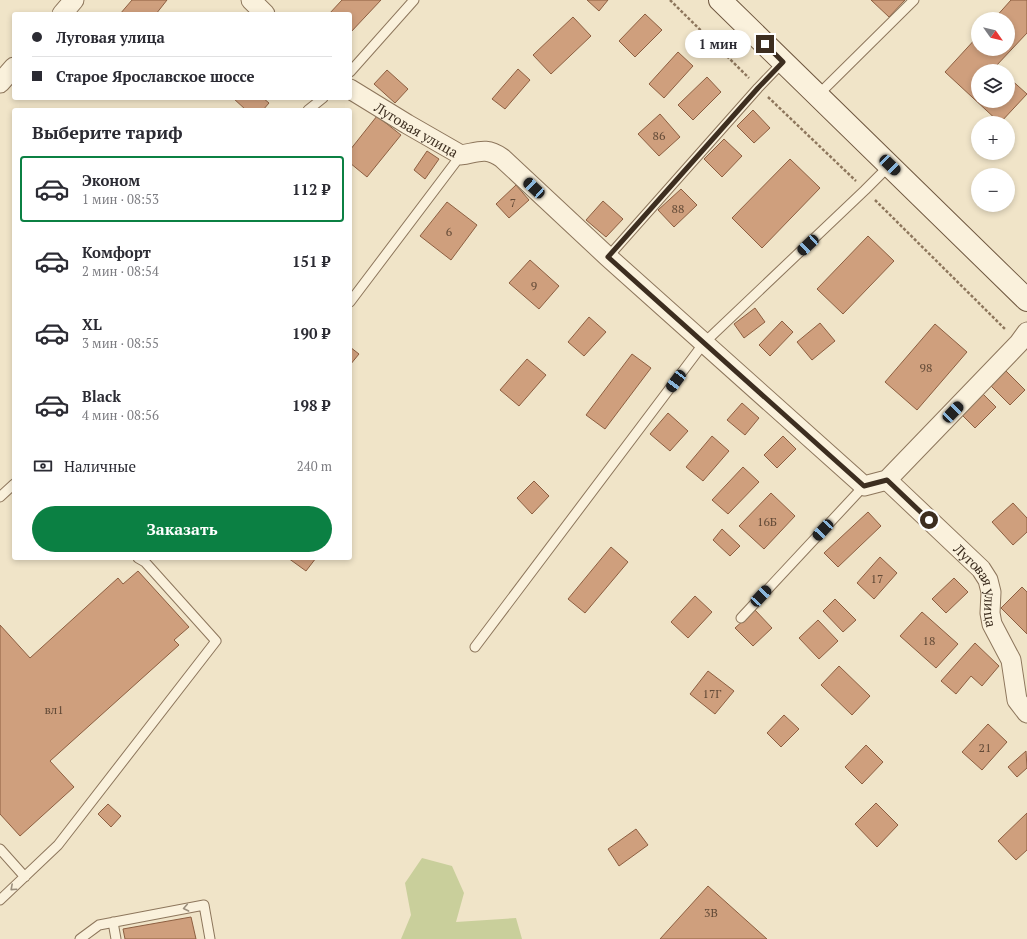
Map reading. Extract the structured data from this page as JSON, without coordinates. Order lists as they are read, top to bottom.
{
  "streets": {
    "street": ["Луговая улица"]
  },
  "house_numbers": [
    "86",
    "7",
    "88",
    "6",
    "9",
    "98",
    "16Б",
    "17",
    "18",
    "17Г",
    "вл1",
    "21",
    "3В"
  ],
  "north": "bottom right",
  "page": {
    "map_buttons": ["+", "−"],
    "banner": ["Луговая улица", "Старое Ярославское шоссе"],
    "bubble": "1 мин",
    "heading": "Выберите тариф",
    "list": [
      {
        "name": "Эконом",
        "note": "1 мин · 08:53",
        "value": "112 ₽"
      },
      {
        "name": "Комфорт",
        "note": "2 мин · 08:54",
        "value": "151 ₽"
      },
      {
        "name": "XL",
        "note": "3 мин · 08:55",
        "value": "190 ₽"
      },
      {
        "name": "Black",
        "note": "4 мин · 08:56",
        "value": "198 ₽"
      }
    ],
    "pay": ["Наличные", "240 m"],
    "buttons": "Заказать"
  }
}
